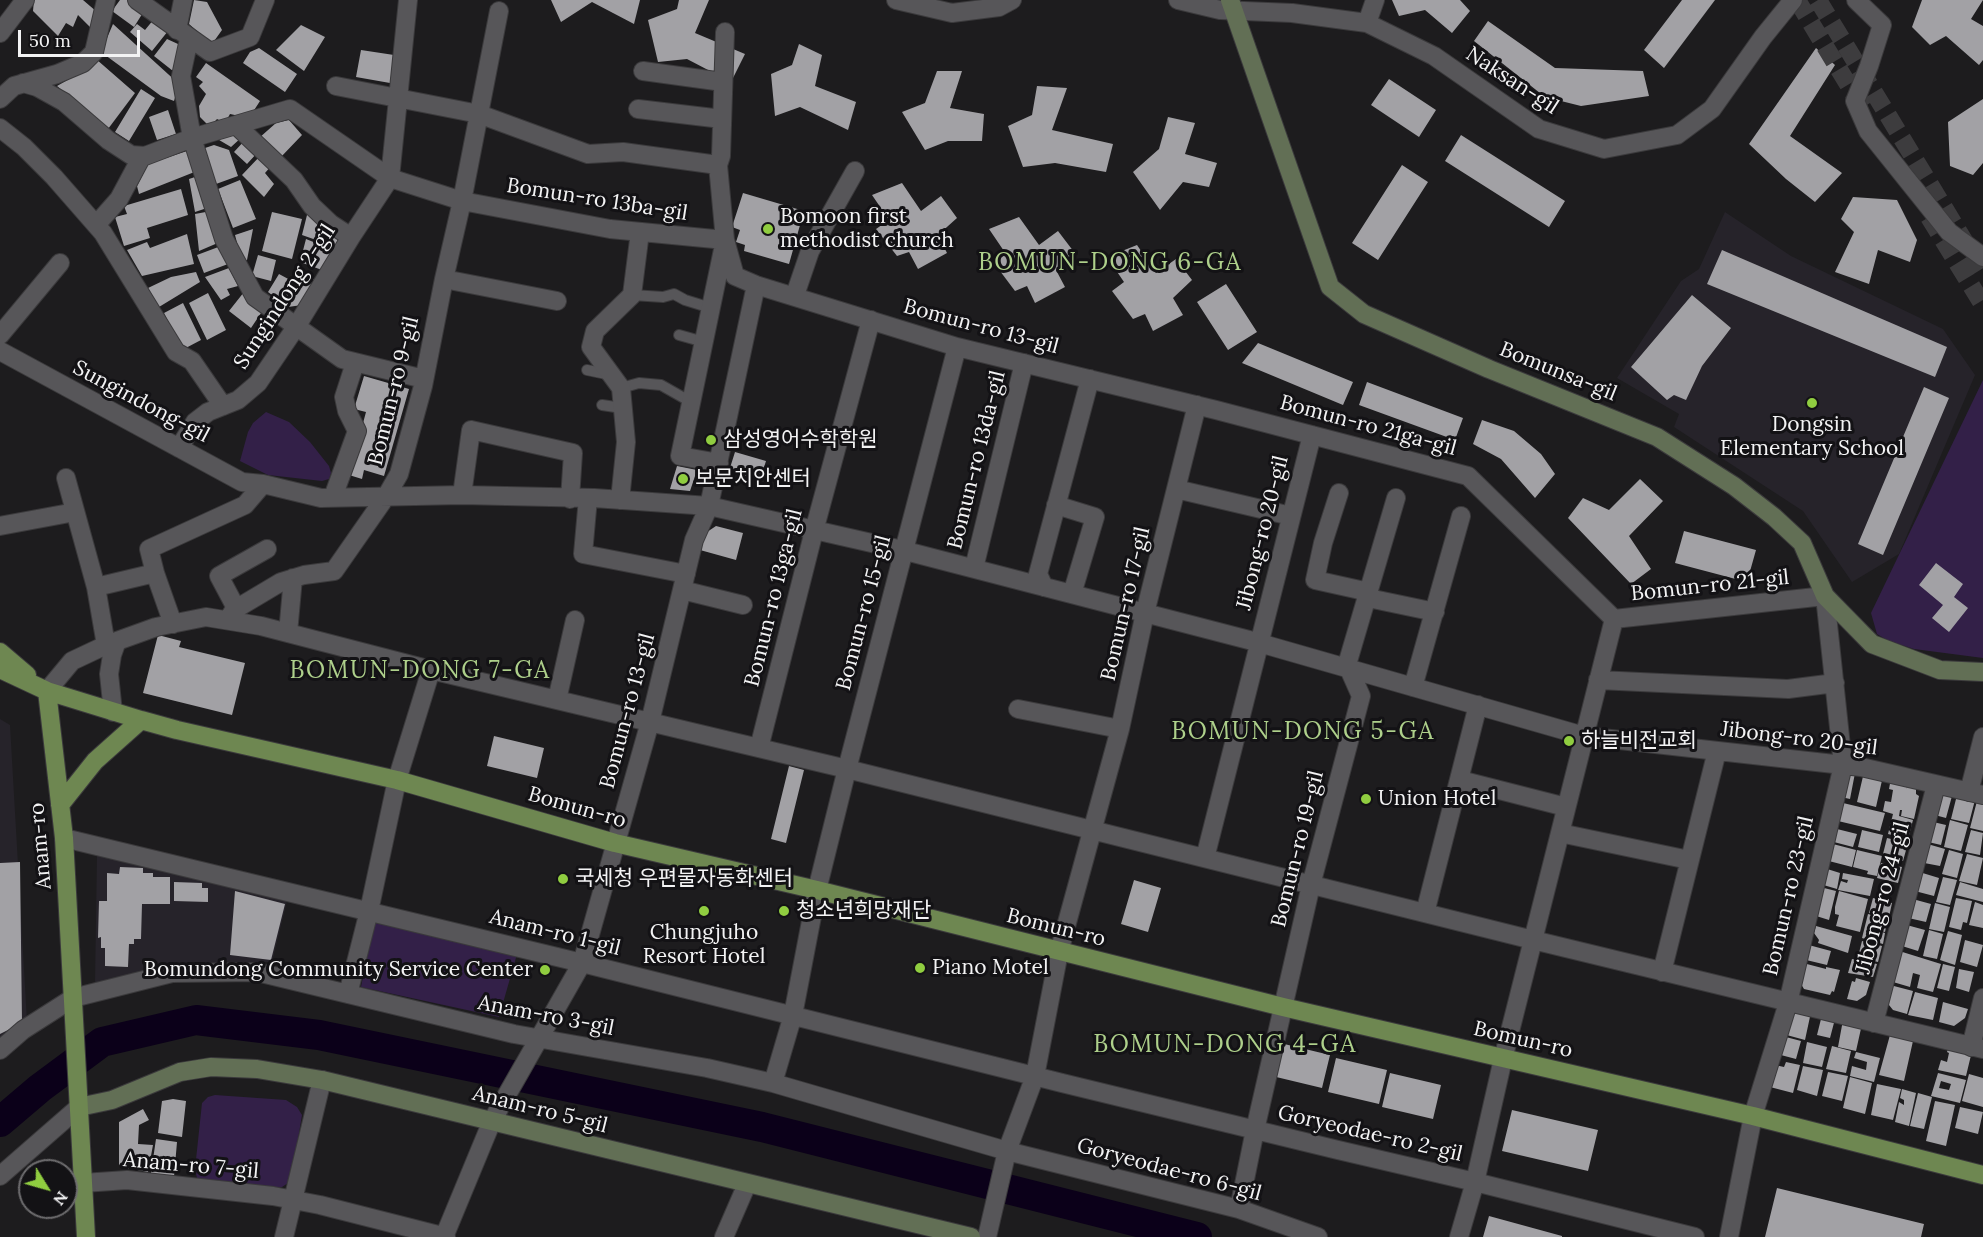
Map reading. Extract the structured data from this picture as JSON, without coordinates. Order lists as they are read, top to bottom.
{
  "streets": {
    "main road": ["Bomun-ro", "Anam-ro"],
    "street": [
      "Naksan-gil",
      "Bomun-ro 13ba-gil",
      "Sungindong 2-gil",
      "Bomun-ro 13-gil",
      "Bomunsa-gil",
      "Bomun-ro 9-gil",
      "Sungindong-gil",
      "Bomun-ro 21ga-gil",
      "Bomun-ro 13da-gil",
      "Jibong-ro 20-gil",
      "Bomun-ro 21-gil",
      "Bomun-ro 13ga-gil",
      "Bomun-ro 17-gil",
      "Bomun-ro 15-gil",
      "Bomun-ro 19-gil",
      "Bomun-ro 23-gil",
      "Jibong-ro 24-gil",
      "Anam-ro 1-gil",
      "Anam-ro 3-gil",
      "Anam-ro 5-gil",
      "Goryeodae-ro 2-gil",
      "Anam-ro 7-gil",
      "Goryeodae-ro 6-gil"
    ]
  },
  "crossings": [
    ["Naksan-gil", "Bomunsa-gil"],
    ["Bomun-ro 13ba-gil", "Bomun-ro 13-gil"],
    ["Bomun-ro 13ba-gil", "Bomun-ro 9-gil"],
    ["Sungindong 2-gil", "Sungindong-gil"],
    ["Bomun-ro 13-gil", "Bomun-ro 21ga-gil"],
    ["Bomun-ro 13-gil", "Bomun-ro 13da-gil"],
    ["Bomun-ro 13-gil", "Bomun-ro 13ga-gil"],
    ["Bomun-ro 13-gil", "Bomun-ro 17-gil"],
    ["Bomun-ro 13-gil", "Bomun-ro 15-gil"],
    ["Bomun-ro 13-gil", "Bomun-ro"],
    ["Bomun-ro 13-gil", "Anam-ro 1-gil"],
    ["Bomun-ro 13-gil", "Anam-ro 3-gil"],
    ["Bomun-ro 13-gil", "Anam-ro 5-gil"],
    ["Bomun-ro 13-gil", "Anam-ro 7-gil"],
    ["Bomunsa-gil", "Bomun-ro 21-gil"],
    ["Bomunsa-gil", "Bomun-ro 23-gil"],
    ["Bomun-ro 9-gil", "Sungindong-gil"],
    ["Sungindong-gil", "Bomun-ro 13da-gil"],
    ["Bomun-ro 21ga-gil", "Jibong-ro 20-gil"],
    ["Bomun-ro 21ga-gil", "Bomun-ro 21-gil"],
    ["Bomun-ro 21ga-gil", "Bomun-ro 17-gil"],
    ["Bomun-ro 13da-gil", "Jibong-ro 20-gil"],
    ["Bomun-ro 13da-gil", "Bomun-ro 13ga-gil"],
    ["Bomun-ro 13da-gil", "Bomun-ro 17-gil"],
    ["Bomun-ro 13da-gil", "Bomun-ro 15-gil"],
    ["Jibong-ro 20-gil", "Bomun-ro 21-gil"],
    ["Jibong-ro 20-gil", "Bomun-ro 17-gil"],
    ["Jibong-ro 20-gil", "Bomun-ro 19-gil"],
    ["Jibong-ro 20-gil", "Bomun-ro 23-gil"],
    ["Jibong-ro 20-gil", "Jibong-ro 24-gil"],
    ["Bomun-ro 21-gil", "Bomun-ro"],
    ["Bomun-ro 21-gil", "Bomun-ro 23-gil"],
    ["Bomun-ro 21-gil", "Goryeodae-ro 2-gil"],
    ["Bomun-ro 17-gil", "Bomun-ro"],
    ["Bomun-ro 17-gil", "Anam-ro 1-gil"],
    ["Bomun-ro 17-gil", "Anam-ro 3-gil"],
    ["Bomun-ro 17-gil", "Goryeodae-ro 2-gil"],
    ["Bomun-ro 17-gil", "Goryeodae-ro 6-gil"],
    ["Bomun-ro 15-gil", "Bomun-ro"],
    ["Bomun-ro", "Anam-ro"],
    ["Bomun-ro", "Bomun-ro 19-gil"],
    ["Bomun-ro", "Bomun-ro 23-gil"],
    ["Anam-ro", "Anam-ro 1-gil"],
    ["Anam-ro", "Anam-ro 3-gil"],
    ["Anam-ro", "Anam-ro 5-gil"],
    ["Anam-ro 1-gil", "Goryeodae-ro 2-gil"],
    ["Anam-ro 3-gil", "Goryeodae-ro 6-gil"]
  ],
  "districts": [
    "BOMUN-DONG 6-GA",
    "BOMUN-DONG 7-GA",
    "BOMUN-DONG 5-GA",
    "BOMUN-DONG 4-GA"
  ],
  "places": [
    "Bomoon first methodist church",
    "Dongsin Elementary School",
    "삼성영어수학학원",
    "보문치안센터",
    "하늘비전교회",
    "Union Hotel",
    "국세청 우편물자동화센터",
    "Chungjuho Resort Hotel",
    "청소년희망재단",
    "Piano Motel",
    "Bomundong Community Service Center"
  ],
  "scale_bar": "50 m",
  "north": "bottom right"
}
